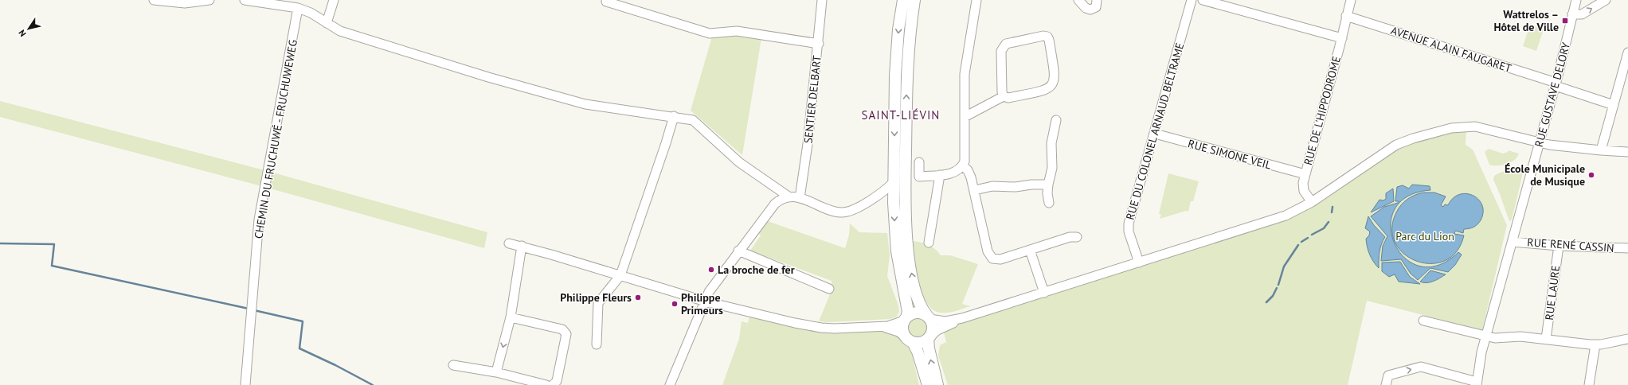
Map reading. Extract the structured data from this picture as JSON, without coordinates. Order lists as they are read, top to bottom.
{
  "streets": {
    "street": [
      "AVENUE ALAIN FAUGARET",
      "RUE GUSTAVE DELORY",
      "SENTIER DELBART",
      "RUE DE L'HIPPODROME",
      "RUE DU COLONEL ARNAUD BELTRAME",
      "CHEMIN DU FRUCHUWÉ - FRUCHUWEWEG",
      "RUE SIMONE VEIL",
      "RUE RENÉ CASSIN",
      "RUE LAURE"
    ]
  },
  "crossings": [
    ["AVENUE ALAIN FAUGARET", "RUE GUSTAVE DELORY"],
    ["AVENUE ALAIN FAUGARET", "RUE DE L'HIPPODROME"],
    ["RUE GUSTAVE DELORY", "RUE RENÉ CASSIN"],
    ["RUE DE L'HIPPODROME", "RUE SIMONE VEIL"],
    ["RUE DU COLONEL ARNAUD BELTRAME", "RUE SIMONE VEIL"],
    ["RUE RENÉ CASSIN", "RUE LAURE"]
  ],
  "districts": ["SAINT-LIÉVIN"],
  "parks": ["Parc du Lion"],
  "places": {
    "transit": ["Wattrelos – Hôtel de Ville"],
    "other": [
      "École Municipale de Musique",
      "La broche de fer",
      "Philippe Fleurs",
      "Philippe Primeurs"
    ]
  },
  "north": "bottom left"
}
